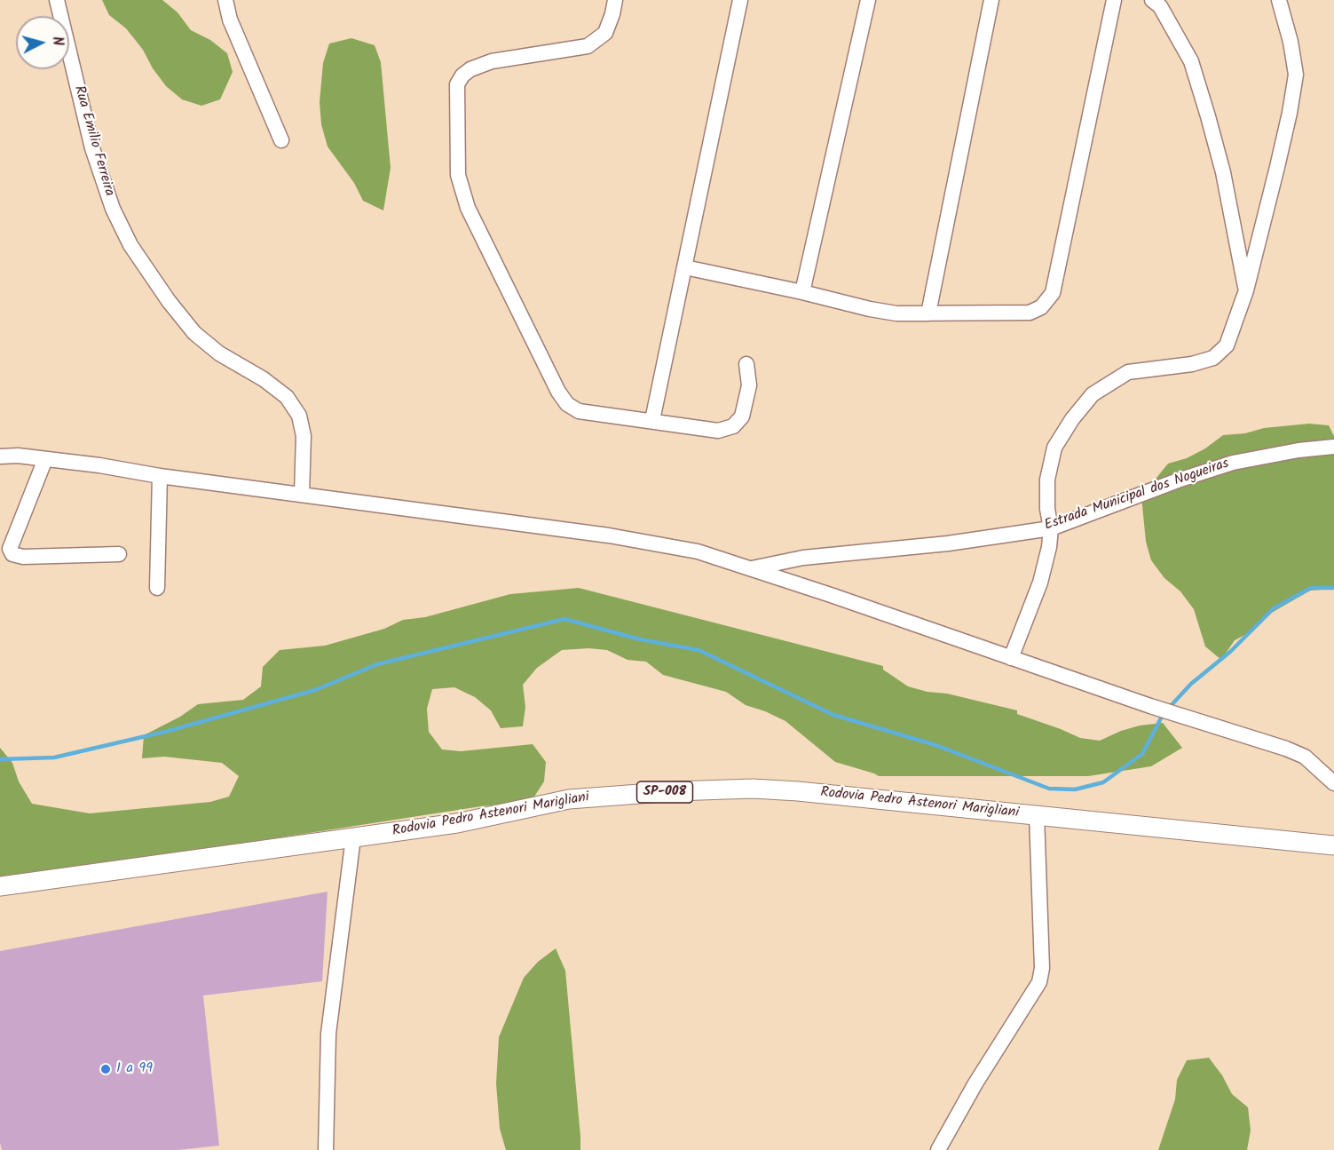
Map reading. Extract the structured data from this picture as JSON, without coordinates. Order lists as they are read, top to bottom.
{
  "streets": {
    "main road": ["SP-008", "Rodovia Pedro Astenori Marigliani"],
    "street": ["Rua Emilio Ferreira", "Estrada Municipal dos Nogueiras"]
  },
  "places": ["1 a 99"],
  "north": "right"
}
